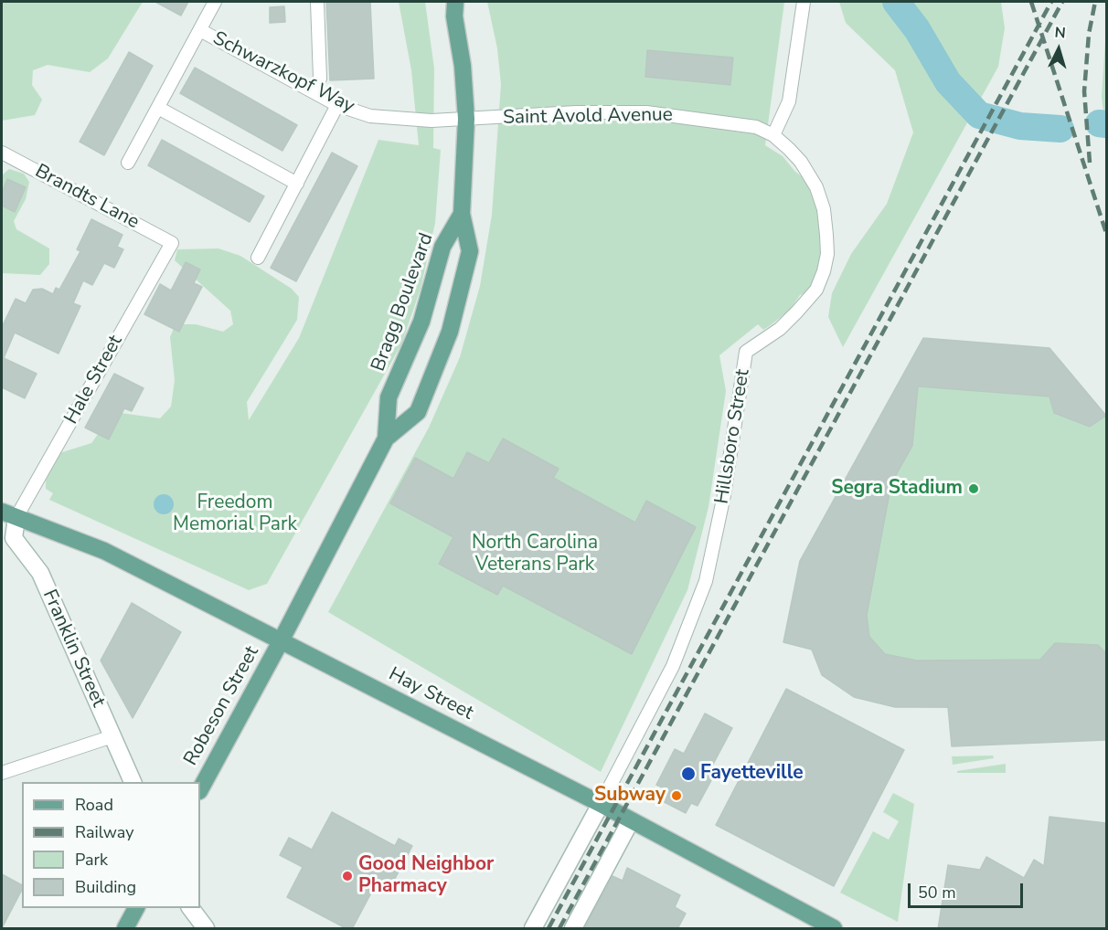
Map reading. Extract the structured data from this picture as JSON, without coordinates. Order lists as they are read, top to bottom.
{
  "streets": {
    "main road": ["Bragg Boulevard", "Hay Street", "Robeson Street"],
    "street": [
      "Schwarzkopf Way",
      "Saint Avold Avenue",
      "Brandts Lane",
      "Hale Street",
      "Hillsboro Street",
      "Franklin Street"
    ]
  },
  "crossings": [
    ["Schwarzkopf Way", "Saint Avold Avenue"],
    ["Schwarzkopf Way", "Bragg Boulevard"],
    ["Saint Avold Avenue", "Bragg Boulevard"],
    ["Saint Avold Avenue", "Hillsboro Street"],
    ["Brandts Lane", "Hale Street"],
    ["Bragg Boulevard", "Hay Street"],
    ["Bragg Boulevard", "Robeson Street"],
    ["Hale Street", "Franklin Street"],
    ["Hale Street", "Hay Street"],
    ["Hillsboro Street", "Hay Street"],
    ["Franklin Street", "Hay Street"],
    ["Hay Street", "Robeson Street"]
  ],
  "parks": ["Freedom Memorial Park", "North Carolina Veterans Park"],
  "places": [
    "Segra Stadium",
    "Fayetteville",
    "Subway",
    "Good Neighbor Pharmacy"
  ],
  "legend": [
    "Road",
    "Railway",
    "Park",
    "Building"
  ],
  "scale_bar": "50 m",
  "north": "top"
}
